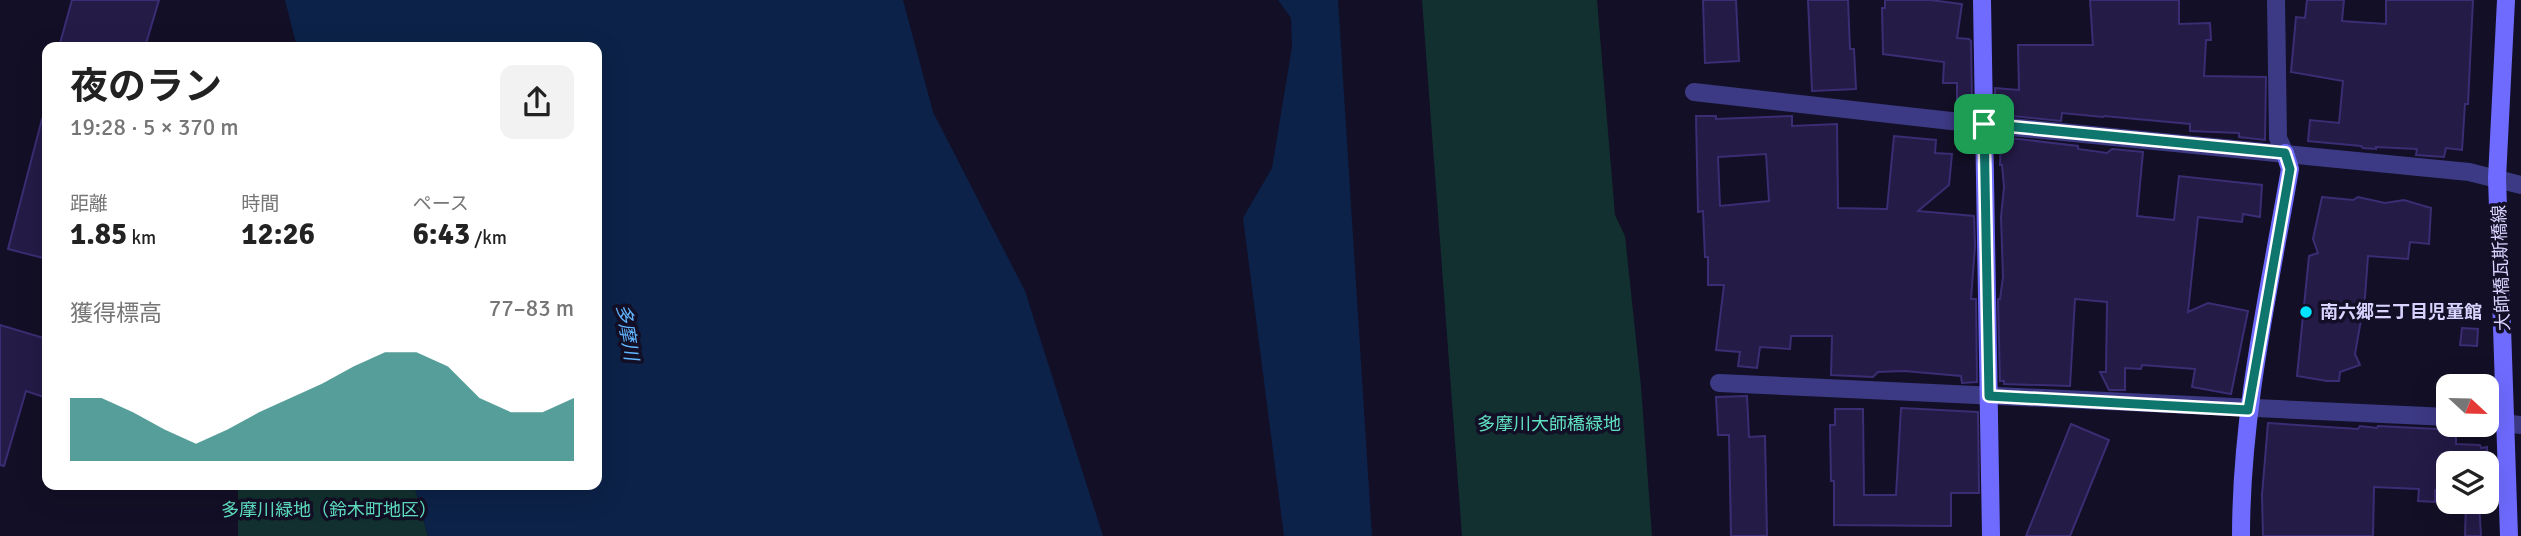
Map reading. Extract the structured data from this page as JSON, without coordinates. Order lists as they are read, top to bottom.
{
  "streets": {
    "street": ["大師橋瓦斯橋線"]
  },
  "water": ["多摩川"],
  "parks": ["多摩川大師橋緑地", "多摩川緑地（鈴木町地区）"],
  "places": ["南六郷三丁目児童館"],
  "north": "right",
  "page": {
    "heading": ["夜のラン", "19:28 · 5 × 370 m"],
    "stats": [
      ["距離", "1.85 km"],
      ["時間", "12:26"],
      ["ペース", "6:43 /km"]
    ],
    "chart": ["獲得標高", "77–83 m"]
  }
}
